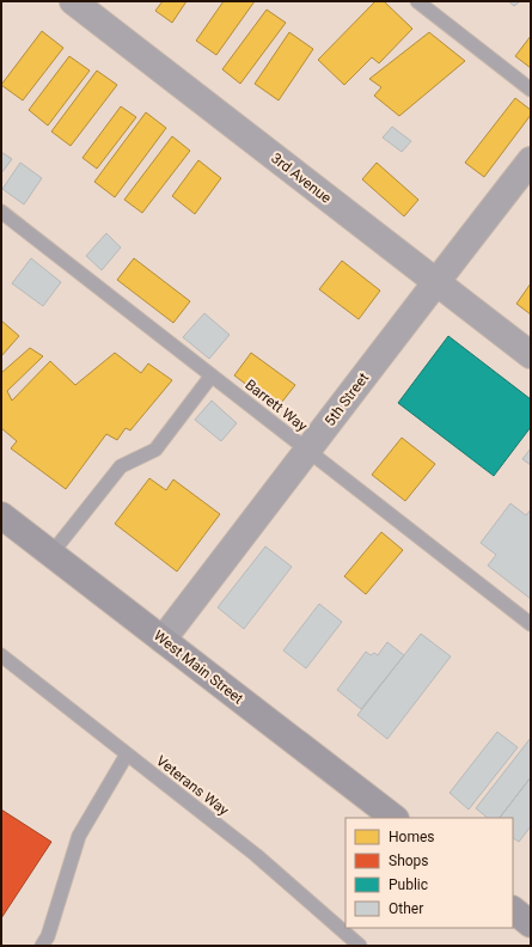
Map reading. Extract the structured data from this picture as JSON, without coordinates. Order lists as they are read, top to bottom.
{
  "streets": {
    "main road": ["West Main Street"],
    "street": ["3rd Avenue", "5th Street"],
    "lane": ["Barrett Way", "Veterans Way"]
  },
  "crossings": [
    ["3rd Avenue", "5th Street"],
    ["5th Street", "Barrett Way"],
    ["5th Street", "West Main Street"]
  ],
  "legend": [
    "Homes",
    "Shops",
    "Public",
    "Other"
  ]
}
